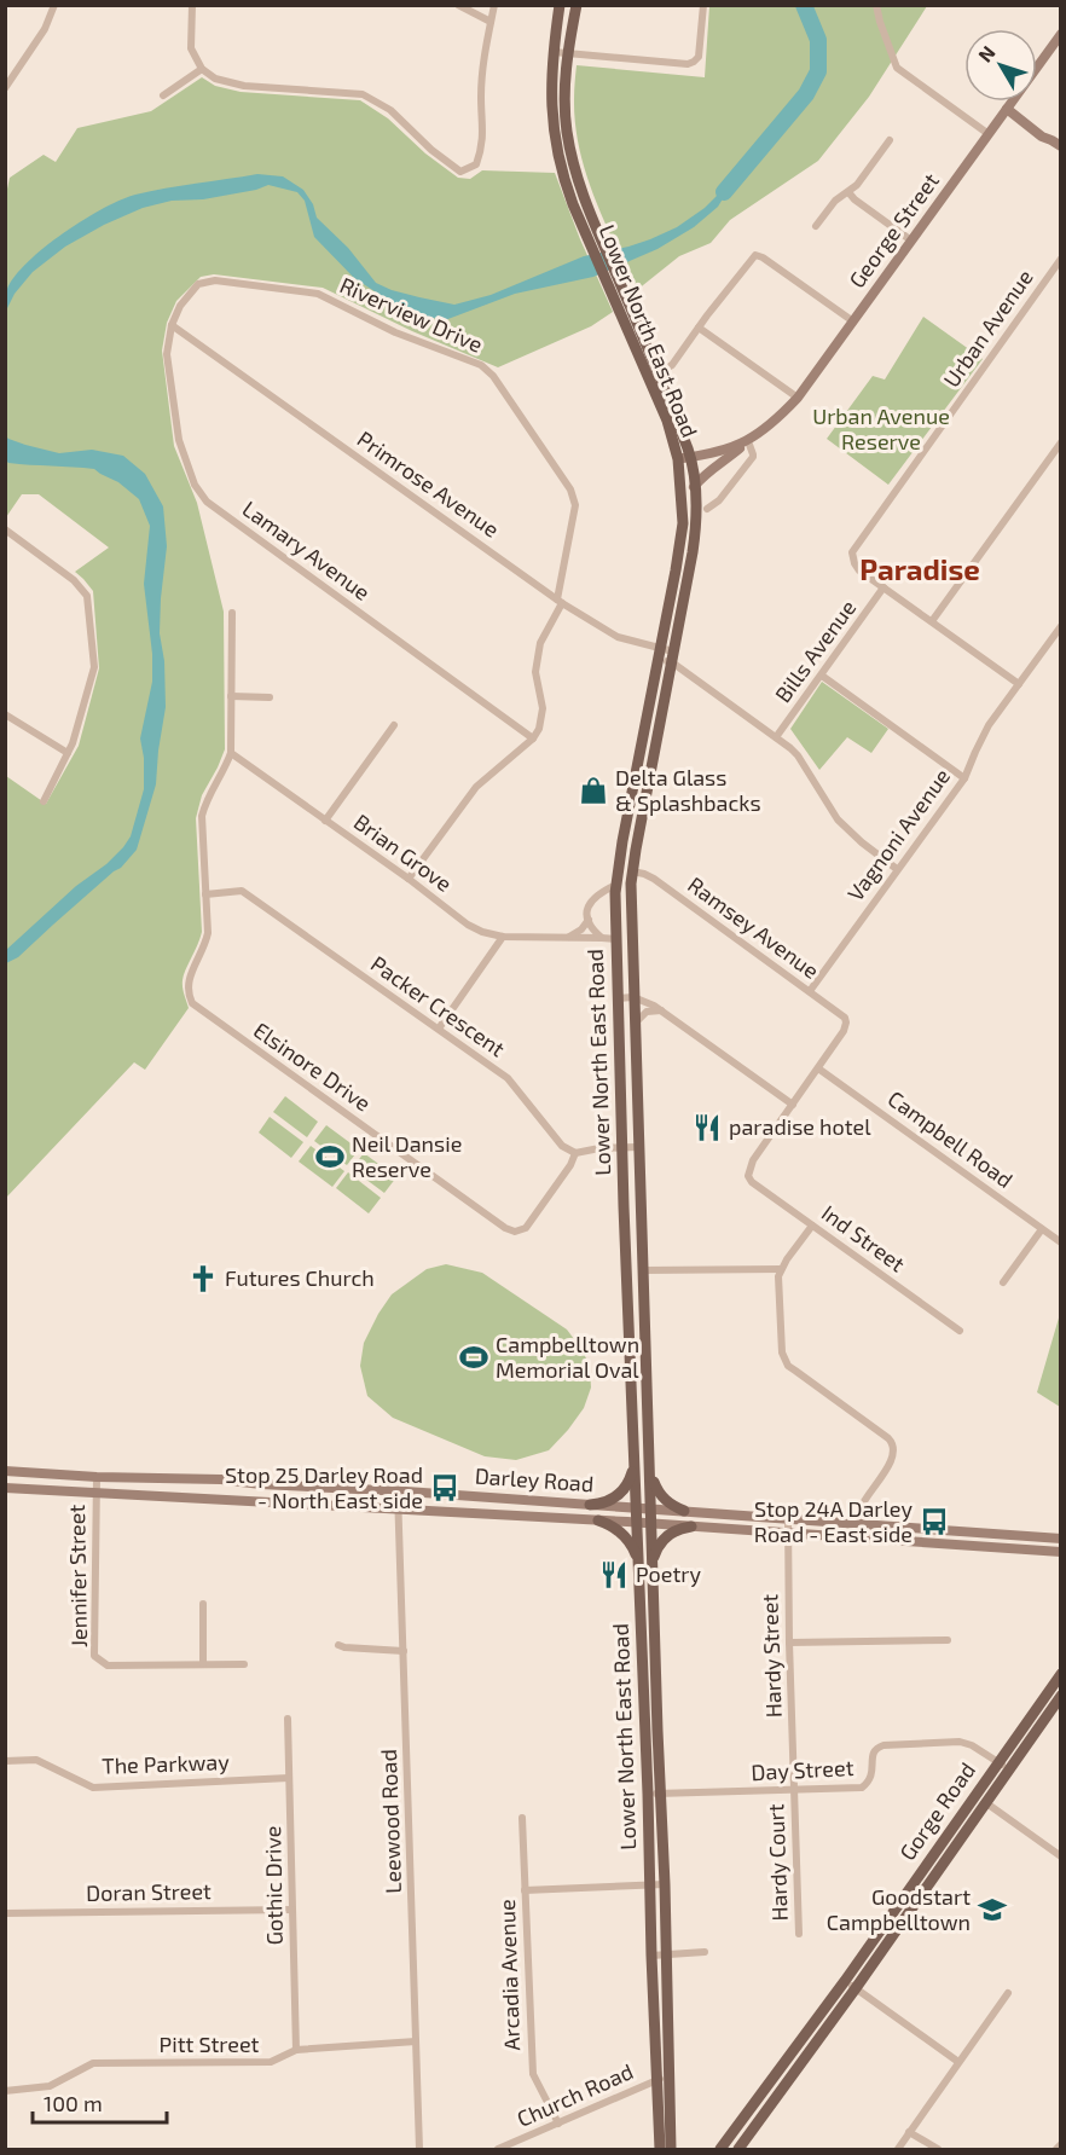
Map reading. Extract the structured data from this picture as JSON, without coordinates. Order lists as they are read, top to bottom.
{
  "streets": {
    "main road": [
      "George Street",
      "Lower North East Road",
      "Darley Road",
      "Gorge Road"
    ],
    "street": [
      "Riverview Drive",
      "Urban Avenue",
      "Primrose Avenue",
      "Lamary Avenue",
      "Bills Avenue",
      "Vagnoni Avenue",
      "Brian Grove",
      "Ramsey Avenue",
      "Packer Crescent",
      "Elsinore Drive",
      "Campbell Road",
      "Ind Street",
      "Jennifer Street",
      "Hardy Street",
      "The Parkway",
      "Day Street",
      "Leewood Road",
      "Hardy Court",
      "Gothic Drive",
      "Doran Street",
      "Arcadia Avenue",
      "Pitt Street",
      "Church Road"
    ]
  },
  "crossings": [
    ["George Street", "Lower North East Road"],
    ["Riverview Drive", "Primrose Avenue"],
    ["Riverview Drive", "Lamary Avenue"],
    ["Urban Avenue", "Bills Avenue"],
    ["Lower North East Road", "Primrose Avenue"],
    ["Lower North East Road", "Brian Grove"],
    ["Lower North East Road", "Ramsey Avenue"],
    ["Lower North East Road", "Darley Road"],
    ["Lower North East Road", "Day Street"],
    ["Lower North East Road", "Church Road"],
    ["Primrose Avenue", "Lamary Avenue"],
    ["Vagnoni Avenue", "Ramsey Avenue"],
    ["Ramsey Avenue", "Campbell Road"],
    ["Packer Crescent", "Elsinore Drive"],
    ["Darley Road", "Jennifer Street"],
    ["Darley Road", "Hardy Street"],
    ["Darley Road", "Leewood Road"],
    ["Hardy Street", "Day Street"],
    ["Hardy Street", "Hardy Court"],
    ["The Parkway", "Gothic Drive"],
    ["Day Street", "Gorge Road"],
    ["Day Street", "Hardy Court"],
    ["Leewood Road", "Pitt Street"],
    ["Gothic Drive", "Doran Street"],
    ["Gothic Drive", "Pitt Street"],
    ["Arcadia Avenue", "Church Road"]
  ],
  "districts": ["Paradise"],
  "parks": ["Urban Avenue Reserve"],
  "places": {
    "shop": ["Delta Glass & Splashbacks"],
    "restaurant": ["paradise hotel", "Poetry"],
    "sports": ["Neil Dansie Reserve", "Campbelltown Memorial Oval"],
    "church": ["Futures Church"],
    "bus stop": ["Stop 25 Darley Road - North East side", "Stop 24A Darley Road - East side"],
    "school or university": ["Goodstart Campbelltown"]
  },
  "scale_bar": "100 m",
  "north": "top left"
}
